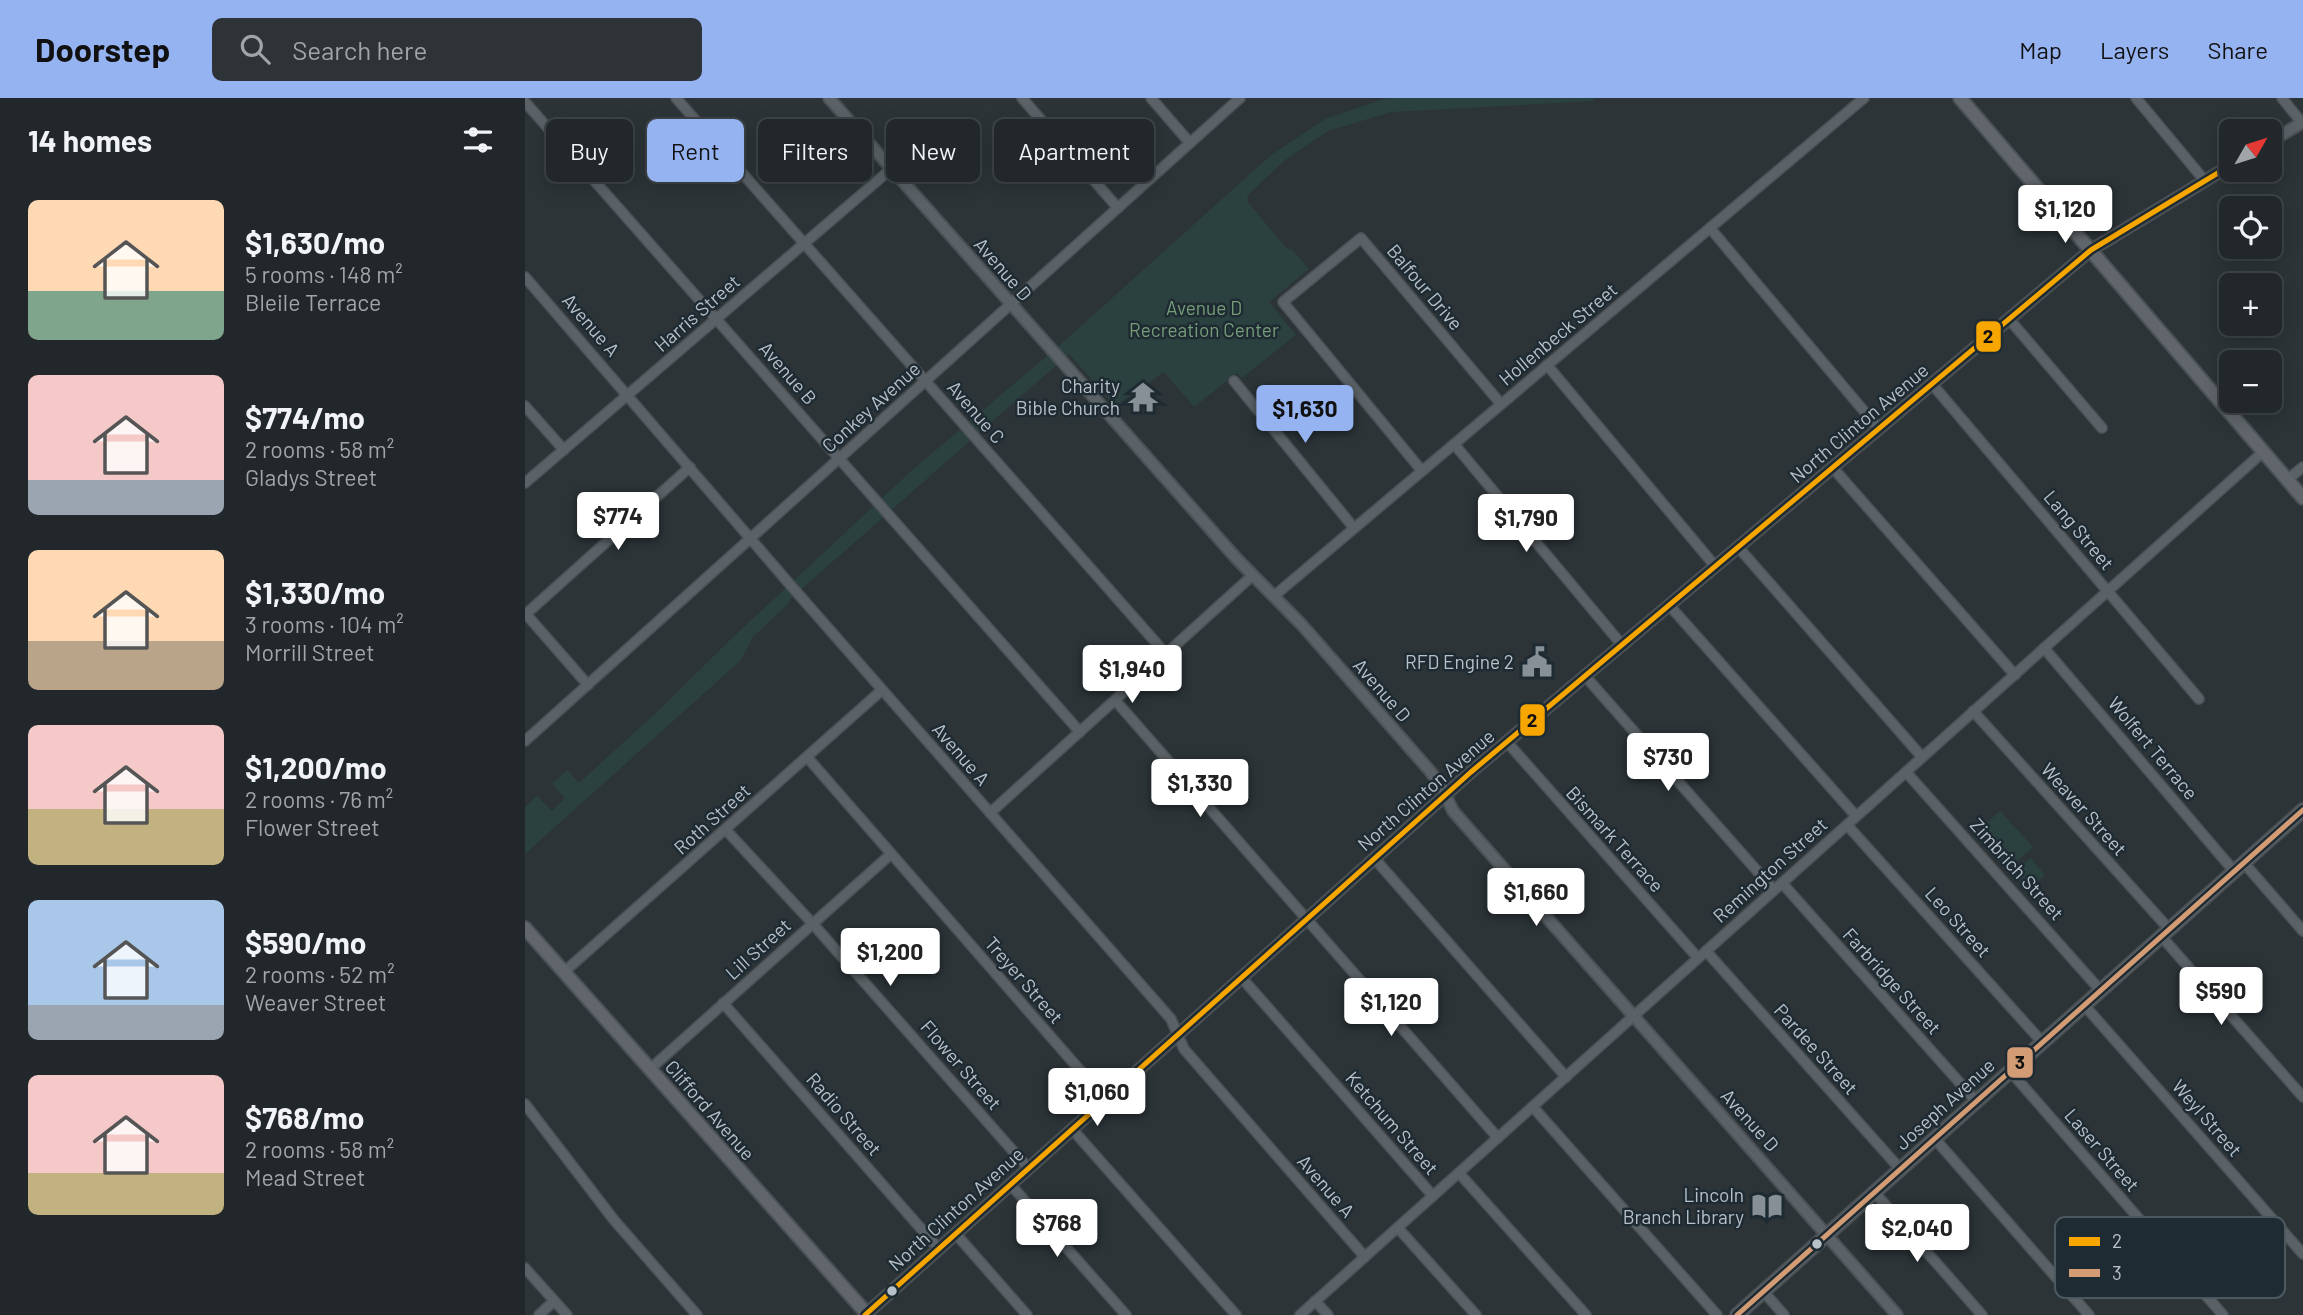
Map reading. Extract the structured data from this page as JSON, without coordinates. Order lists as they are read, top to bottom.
{
  "streets": {
    "main road": ["Joseph Avenue", "Clifford Avenue"],
    "street": [
      "Avenue D",
      "Balfour Drive",
      "Harris Street",
      "Avenue A",
      "Hollenbeck Street",
      "Avenue B",
      "Conkey Avenue",
      "Avenue C",
      "North Clinton Avenue",
      "Lang Street",
      "Wolfert Terrace",
      "Weaver Street",
      "Roth Street",
      "Bismark Terrace",
      "Zimbrich Street",
      "Remington Street",
      "Leo Street",
      "Lill Street",
      "Treyer Street",
      "Farbridge Street",
      "Pardee Street",
      "Flower Street",
      "Radio Street",
      "Weyl Street",
      "Ketchum Street",
      "Laser Street"
    ]
  },
  "crossings": [
    ["Avenue D", "Hollenbeck Street"],
    ["Avenue D", "Conkey Avenue"],
    ["Avenue D", "North Clinton Avenue"],
    ["Avenue D", "Remington Street"],
    ["Avenue D", "Joseph Avenue"],
    ["Balfour Drive", "Hollenbeck Street"],
    ["Harris Street", "Avenue A"],
    ["Harris Street", "Avenue B"],
    ["Harris Street", "Avenue C"],
    ["Avenue A", "Conkey Avenue"],
    ["Avenue A", "North Clinton Avenue"],
    ["Avenue A", "Roth Street"],
    ["Avenue A", "Remington Street"],
    ["Avenue B", "Conkey Avenue"],
    ["Conkey Avenue", "Avenue C"],
    ["North Clinton Avenue", "Lang Street"],
    ["North Clinton Avenue", "Bismark Terrace"],
    ["North Clinton Avenue", "Treyer Street"],
    ["North Clinton Avenue", "Farbridge Street"],
    ["North Clinton Avenue", "Flower Street"],
    ["North Clinton Avenue", "Clifford Avenue"],
    ["North Clinton Avenue", "Radio Street"],
    ["North Clinton Avenue", "Ketchum Street"],
    ["Lang Street", "Remington Street"],
    ["Wolfert Terrace", "Remington Street"],
    ["Wolfert Terrace", "Joseph Avenue"],
    ["Weaver Street", "Remington Street"],
    ["Weaver Street", "Joseph Avenue"],
    ["Roth Street", "Treyer Street"],
    ["Roth Street", "Flower Street"],
    ["Roth Street", "Clifford Avenue"],
    ["Bismark Terrace", "Remington Street"],
    ["Zimbrich Street", "Remington Street"],
    ["Zimbrich Street", "Joseph Avenue"],
    ["Remington Street", "Leo Street"],
    ["Remington Street", "Farbridge Street"],
    ["Remington Street", "Pardee Street"],
    ["Remington Street", "Ketchum Street"],
    ["Leo Street", "Joseph Avenue"],
    ["Lill Street", "Treyer Street"],
    ["Lill Street", "Flower Street"],
    ["Lill Street", "Clifford Avenue"],
    ["Lill Street", "Radio Street"],
    ["Farbridge Street", "Joseph Avenue"],
    ["Pardee Street", "Joseph Avenue"],
    ["Joseph Avenue", "Weyl Street"],
    ["Joseph Avenue", "Laser Street"]
  ],
  "parks": ["Avenue D Recreation Center"],
  "places": {
    "temple": ["Charity Bible Church"],
    "public building": ["RFD Engine 2"],
    "library": ["Lincoln Branch Library"]
  },
  "lines": ["transit line 2", "transit line 3"],
  "legend": ["2", "3"],
  "north": "top right",
  "page": {
    "header": "Doorstep",
    "search": "Search here",
    "nav": ["Map", "Layers", "Share"],
    "heading": "14 homes",
    "map_buttons": ["+", "−"],
    "chip": [
      "Buy",
      "Rent",
      "Filters",
      "New",
      "Apartment"
    ],
    "list": [
      {
        "name": "$1,630/mo",
        "note": "5 rooms · 148 m² · Bleile Terrace"
      },
      {
        "name": "$774/mo",
        "note": "2 rooms · 58 m² · Gladys Street"
      },
      {
        "name": "$1,330/mo",
        "note": "3 rooms · 104 m² · Morrill Street"
      },
      {
        "name": "$1,200/mo",
        "note": "2 rooms · 76 m² · Flower Street"
      },
      {
        "name": "$590/mo",
        "note": "2 rooms · 52 m² · Weaver Street"
      },
      {
        "name": "$768/mo",
        "note": "2 rooms · 58 m² · Mead Street"
      }
    ],
    "price": [
      "$1,120",
      "$1,630",
      "$774",
      "$1,790",
      "$1,940",
      "$730",
      "$1,330",
      "$1,660",
      "$1,200",
      "$590",
      "$1,120",
      "$1,060",
      "$768",
      "$2,040"
    ]
  }
}
